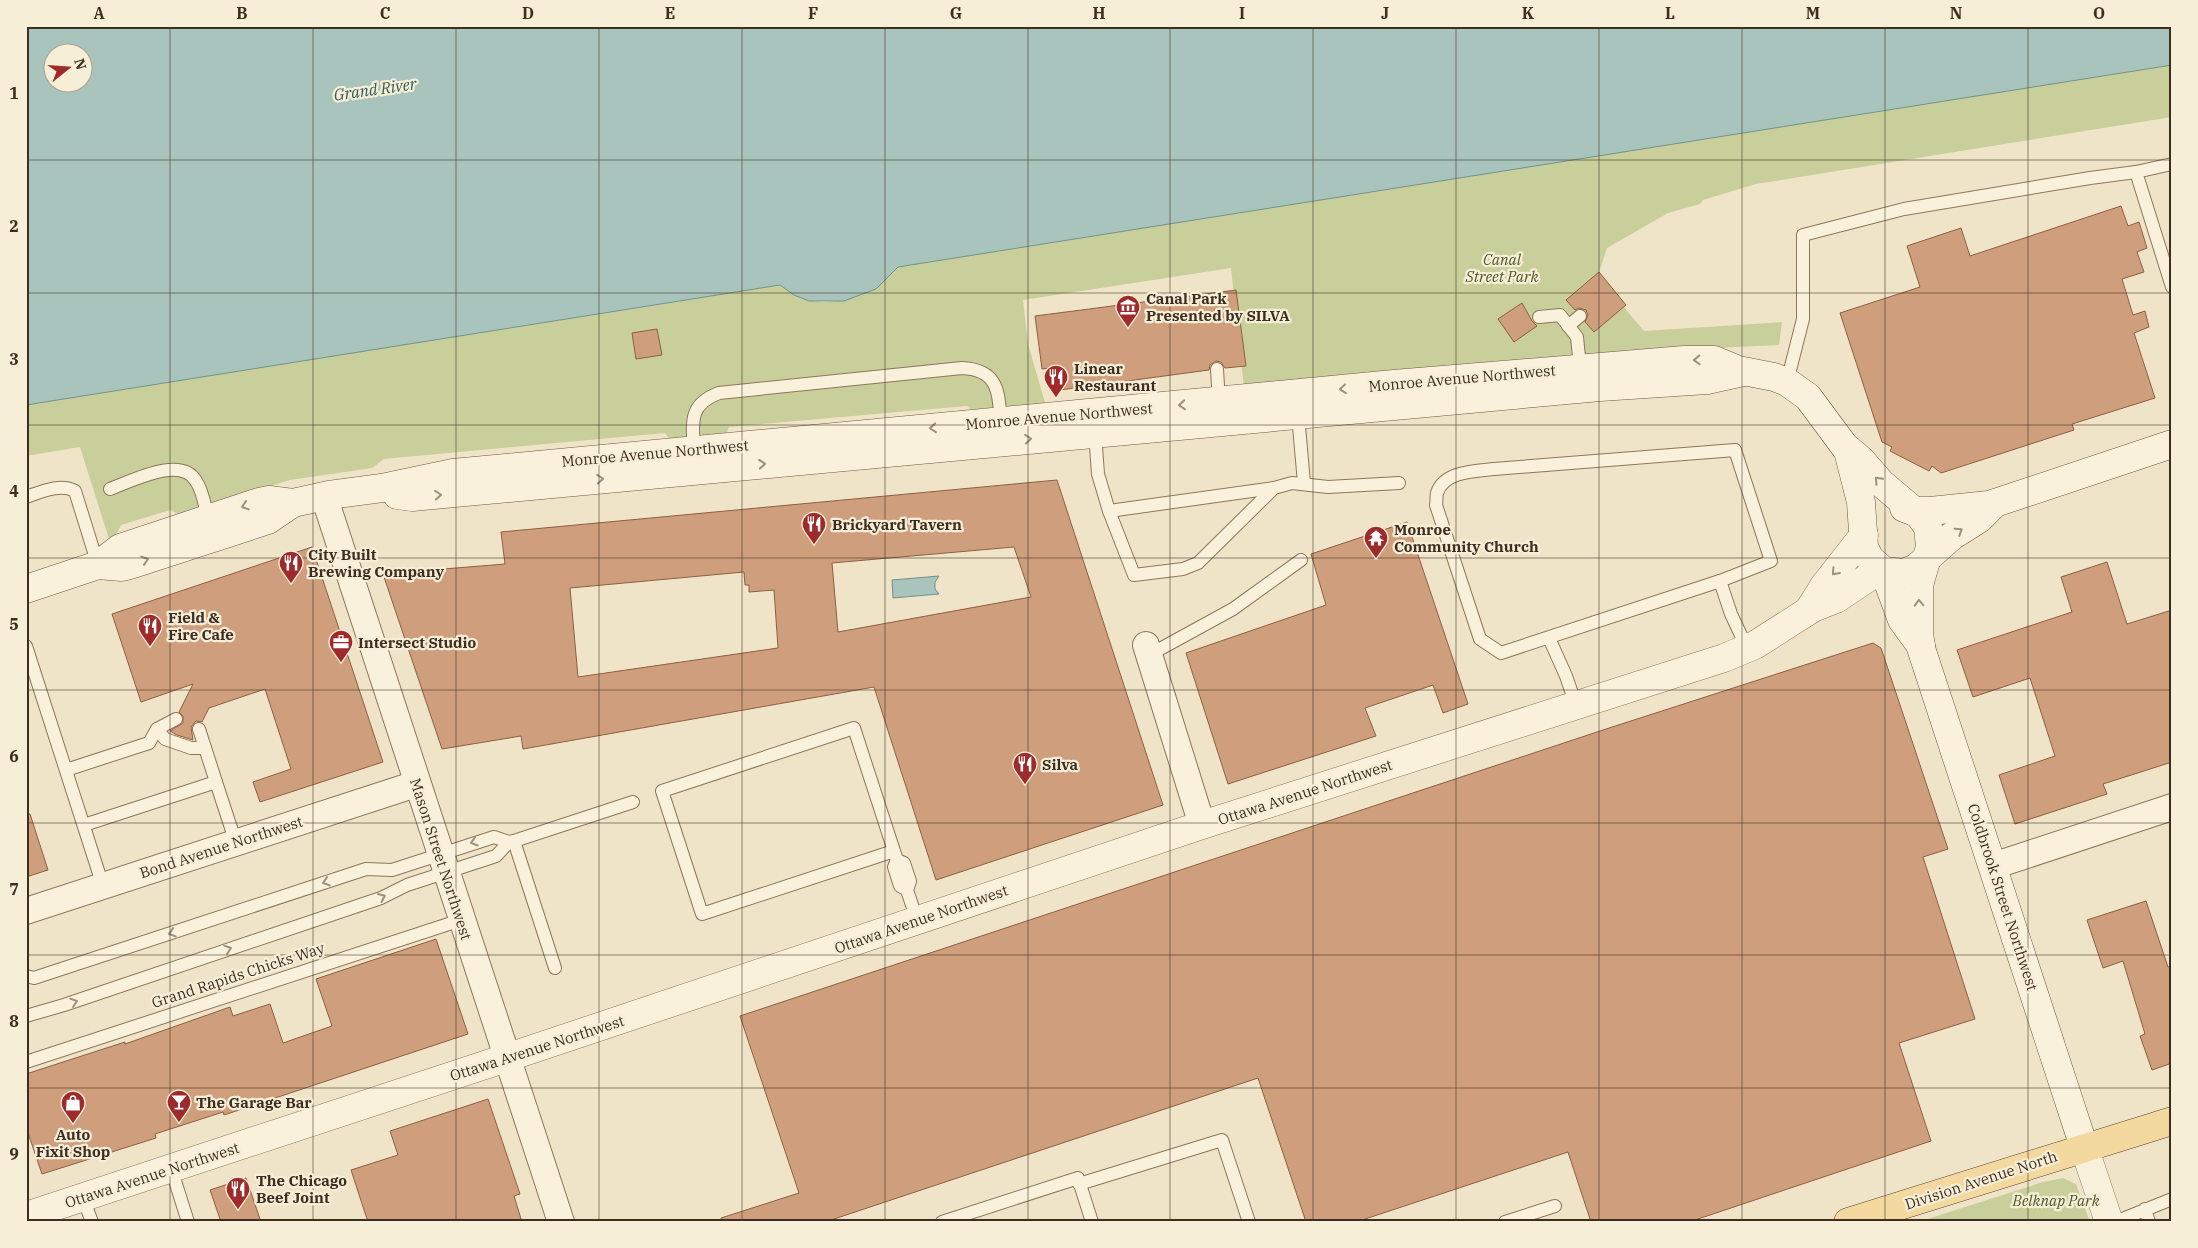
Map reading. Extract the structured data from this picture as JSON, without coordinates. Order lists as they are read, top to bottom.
{
  "streets": {
    "main road": [
      "Monroe Avenue Northwest",
      "Ottawa Avenue Northwest",
      "Coldbrook Street Northwest",
      "Division Avenue North"
    ],
    "street": ["Bond Avenue Northwest", "Mason Street Northwest"],
    "lane": ["Grand Rapids Chicks Way"]
  },
  "crossings": [
    ["Monroe Avenue Northwest", "Ottawa Avenue Northwest"],
    ["Monroe Avenue Northwest", "Mason Street Northwest"],
    ["Monroe Avenue Northwest", "Coldbrook Street Northwest"],
    ["Ottawa Avenue Northwest", "Mason Street Northwest"],
    ["Ottawa Avenue Northwest", "Coldbrook Street Northwest"],
    ["Bond Avenue Northwest", "Mason Street Northwest"],
    ["Mason Street Northwest", "Grand Rapids Chicks Way"],
    ["Coldbrook Street Northwest", "Division Avenue North"]
  ],
  "water": ["Grand River"],
  "parks": ["Canal Street Park", "Belknap Park"],
  "places": {
    "museum": ["Canal Park Presented by SILVA"],
    "restaurant": [
      "Linear Restaurant",
      "Brickyard Tavern",
      "City Built Brewing Company",
      "Field & Fire Cafe",
      "Silva",
      "The Chicago Beef Joint"
    ],
    "temple": ["Monroe Community Church"],
    "office": ["Intersect Studio"],
    "bar": ["The Garage Bar"],
    "shop": ["Auto Fixit Shop"]
  },
  "north": "right",
  "grid": {
    "columns": [
      "A",
      "B",
      "C",
      "D",
      "E",
      "F",
      "G",
      "H",
      "I",
      "J",
      "K",
      "L",
      "M",
      "N",
      "O"
    ],
    "rows": [
      "1",
      "2",
      "3",
      "4",
      "5",
      "6",
      "7",
      "8",
      "9"
    ]
  }
}
